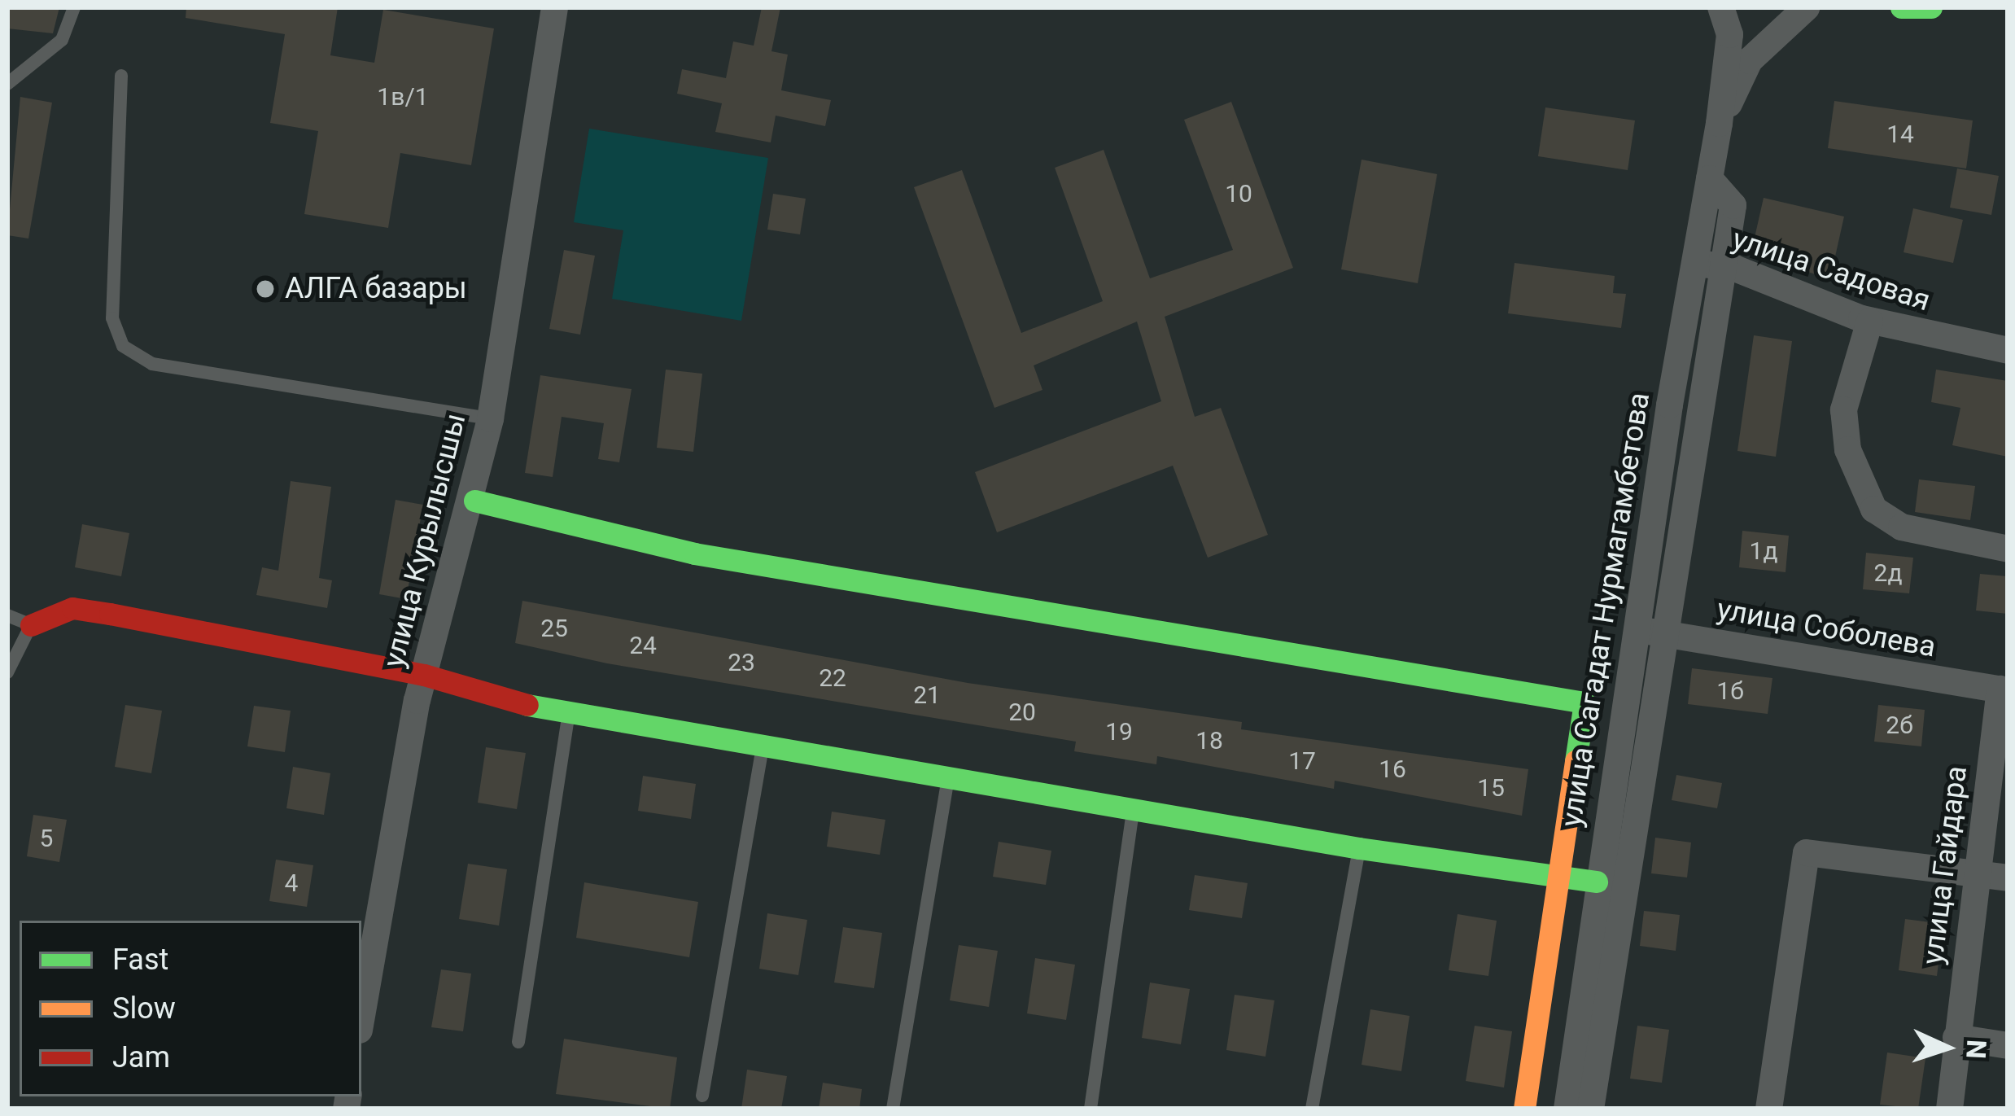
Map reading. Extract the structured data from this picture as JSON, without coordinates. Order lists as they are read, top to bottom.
{
  "streets": {
    "street": [
      "улица Садовая",
      "улица Курылысшы",
      "улица Сагадат Нурмагамбетова",
      "улица Соболева",
      "улица Гайдара"
    ]
  },
  "crossings": [
    ["улица Садовая", "улица Сагадат Нурмагамбетова"],
    ["улица Сагадат Нурмагамбетова", "улица Соболева"],
    ["улица Соболева", "улица Гайдара"]
  ],
  "places": ["АЛГА базары"],
  "house_numbers": [
    "1в/1",
    "14",
    "10",
    "1д",
    "2д",
    "25",
    "24",
    "23",
    "22",
    "1б",
    "21",
    "20",
    "2б",
    "19",
    "18",
    "17",
    "16",
    "15",
    "5",
    "4"
  ],
  "legend": ["Fast", "Slow", "Jam"],
  "north": "right"
}
